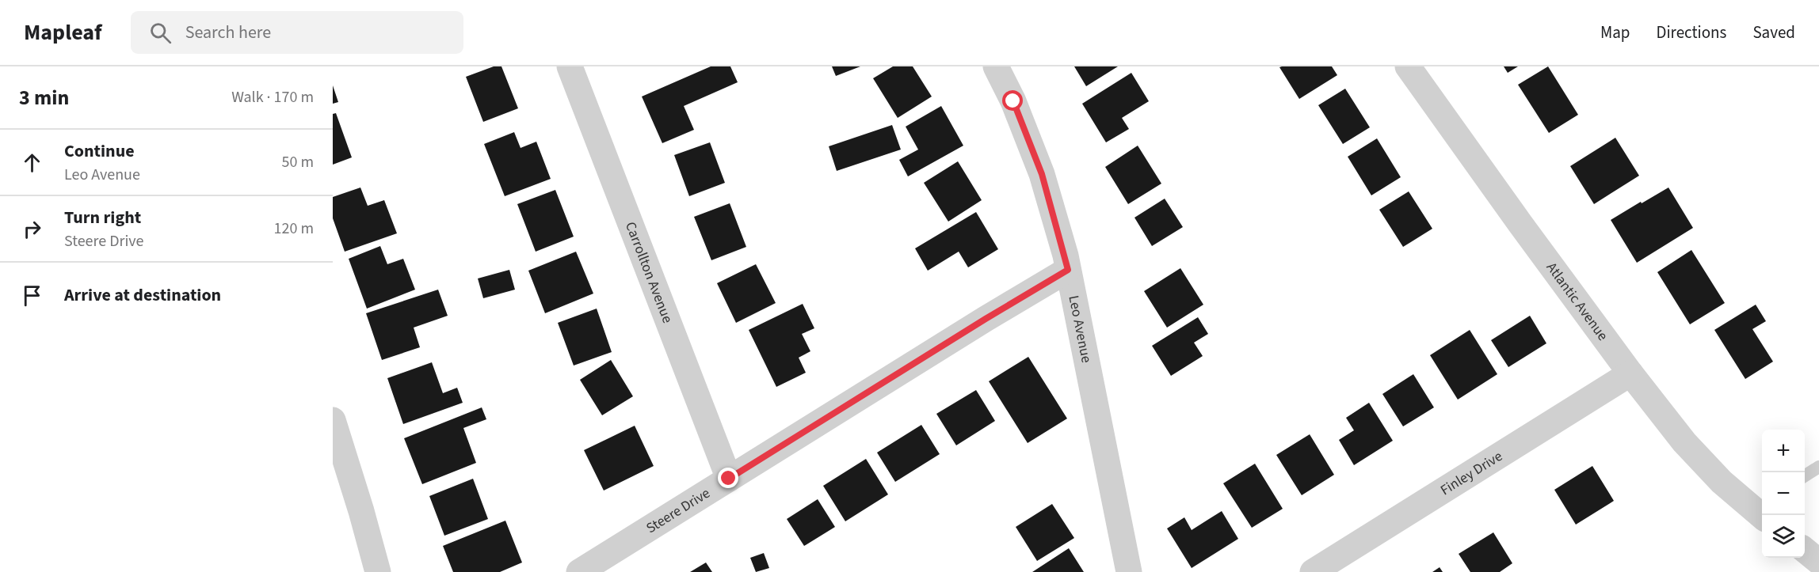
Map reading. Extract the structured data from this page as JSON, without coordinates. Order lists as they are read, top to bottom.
{
  "streets": {
    "street": [
      "Carrollton Avenue",
      "Atlantic Avenue",
      "Leo Avenue",
      "Finley Drive",
      "Steere Drive"
    ]
  },
  "crossings": [
    ["Carrollton Avenue", "Steere Drive"],
    ["Atlantic Avenue", "Finley Drive"],
    ["Leo Avenue", "Steere Drive"]
  ],
  "page": {
    "header": "Mapleaf",
    "search": "Search here",
    "nav": ["Map", "Directions", "Saved"],
    "heading": ["3 min", "Walk · 170 m"],
    "list": [
      ["Continue", "Leo Avenue", "50 m"],
      ["Turn right", "Steere Drive", "120 m"],
      "Arrive at destination"
    ],
    "map_buttons": ["+", "−"]
  }
}
